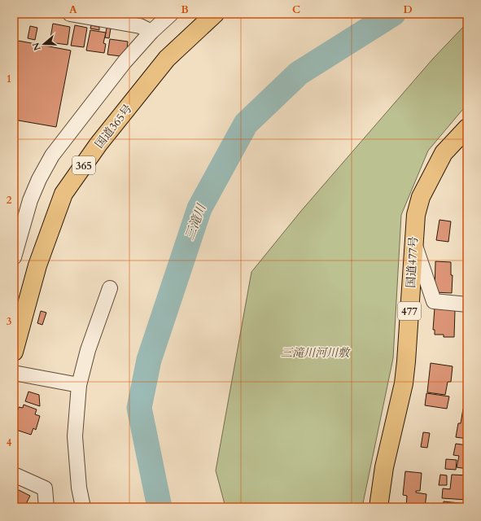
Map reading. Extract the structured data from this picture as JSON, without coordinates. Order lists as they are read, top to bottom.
{
  "streets": {
    "highway": [
      "国道365号",
      "365",
      "国道477号",
      "477"
    ]
  },
  "water": ["三滝川"],
  "parks": ["三滝川河川敷"],
  "north": "left",
  "grid": {
    "columns": [
      "A",
      "B",
      "C",
      "D"
    ],
    "rows": [
      "1",
      "2",
      "3",
      "4"
    ]
  }
}
